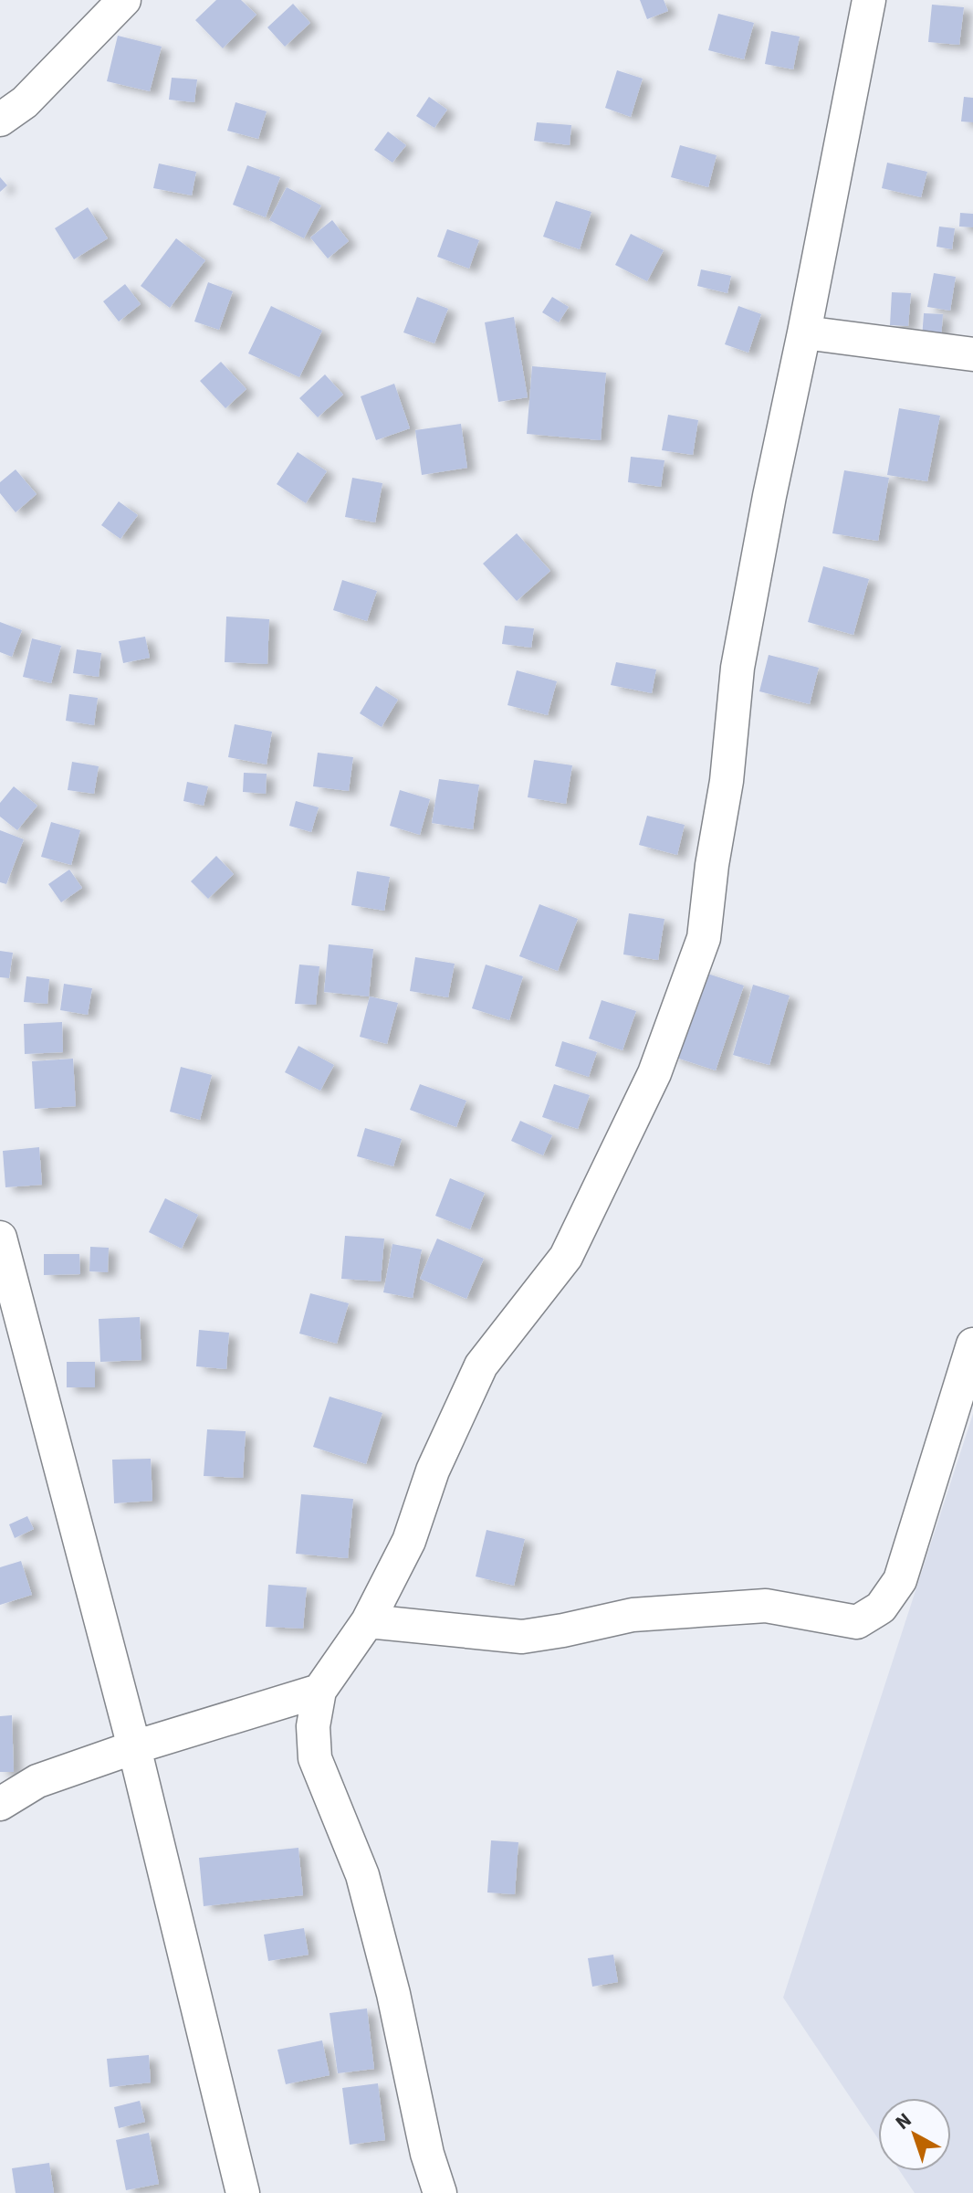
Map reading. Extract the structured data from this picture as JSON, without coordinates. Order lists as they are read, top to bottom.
{
  "north": "top left"
}
